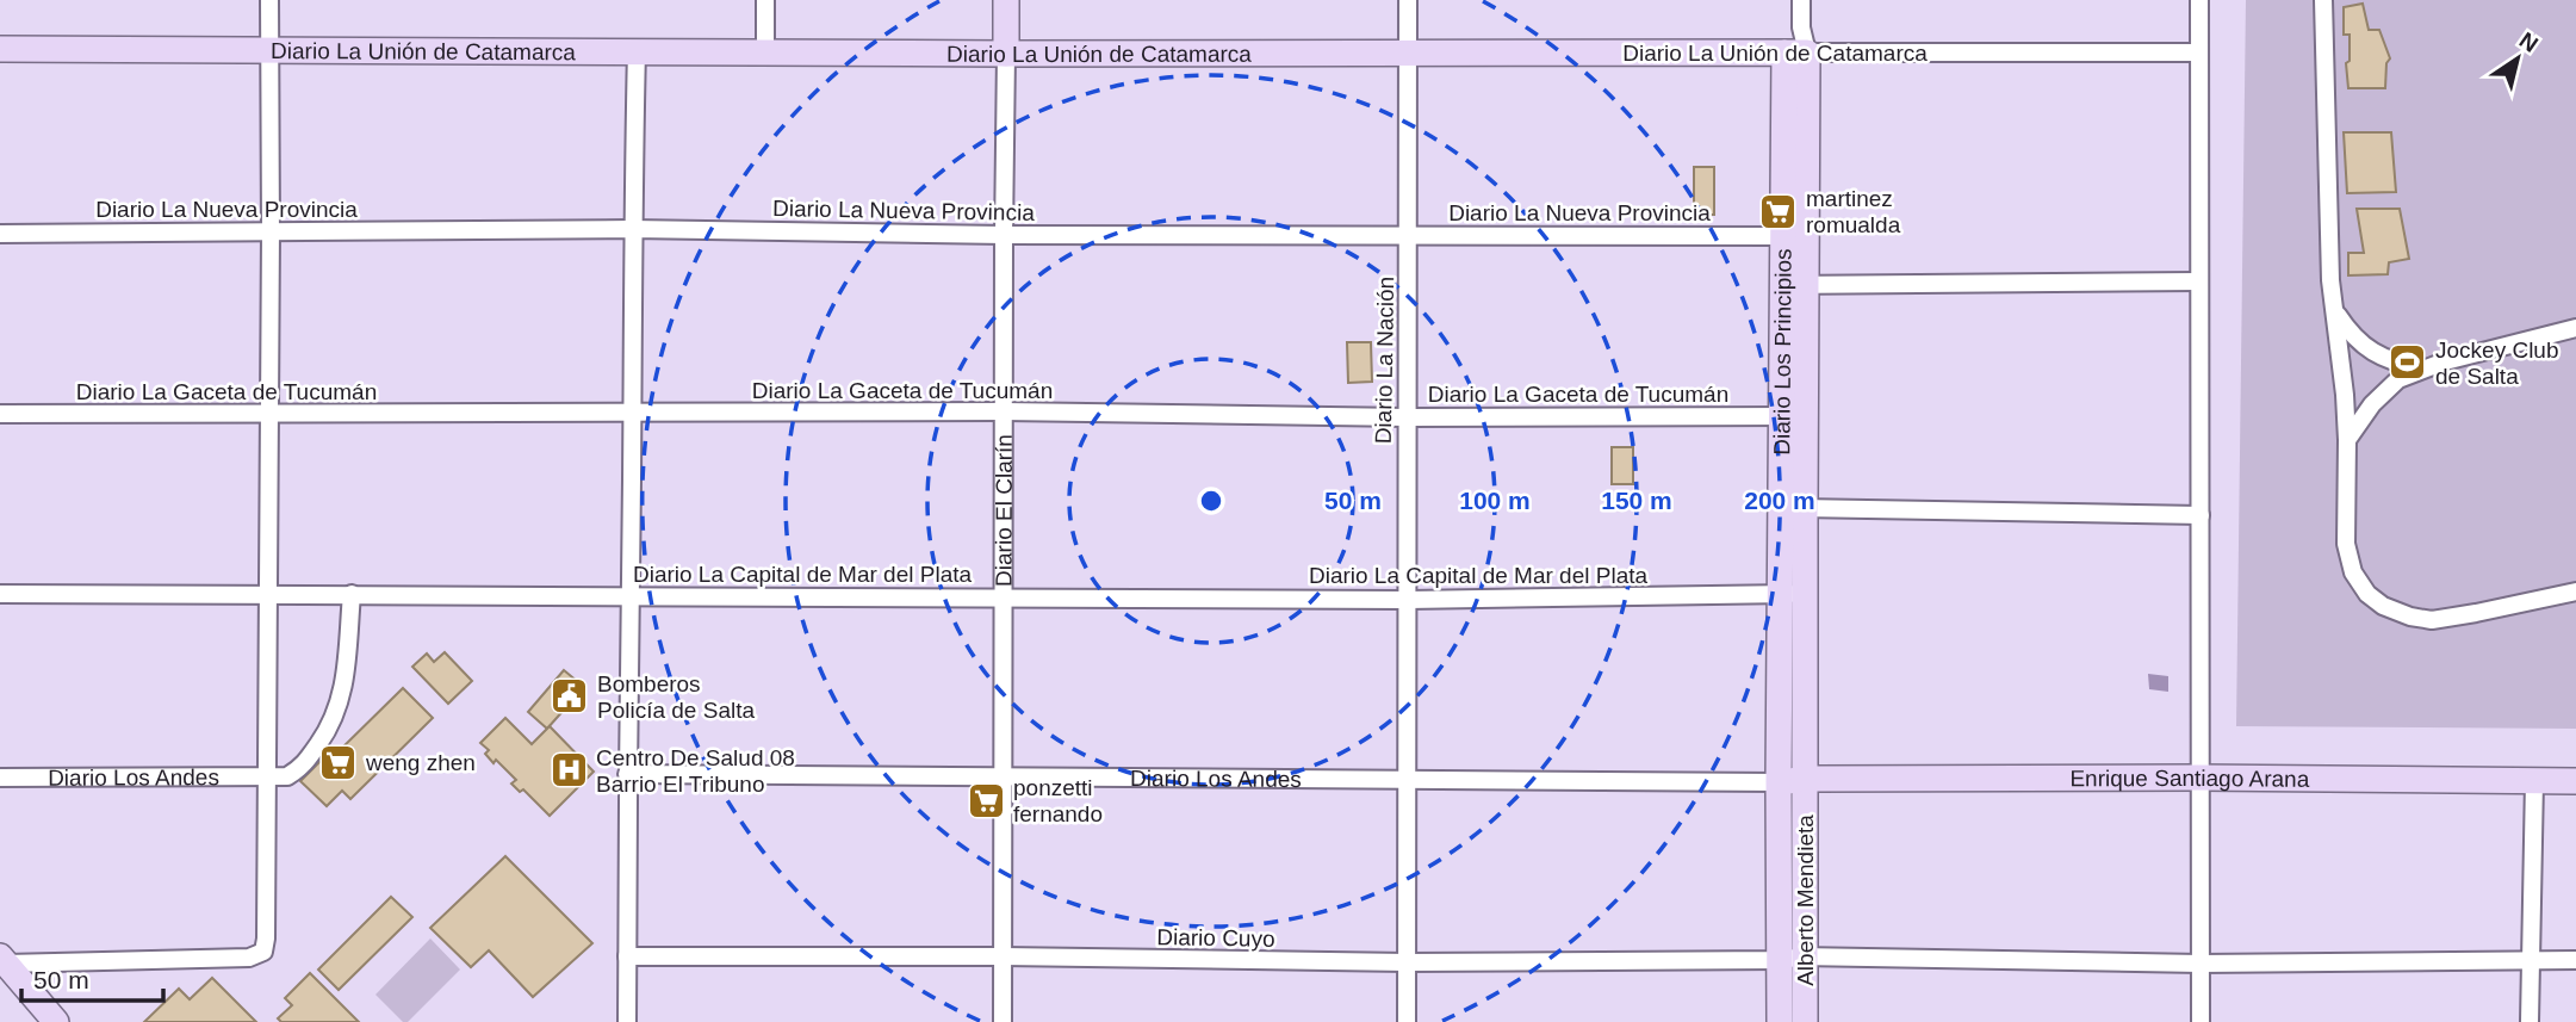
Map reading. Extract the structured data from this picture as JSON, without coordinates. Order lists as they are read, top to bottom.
{
  "streets": {
    "street": [
      "Diario La Unión de Catamarca",
      "Diario La Nueva Provincia",
      "Diario Los Principios",
      "Diario La Nación",
      "Diario La Gaceta de Tucumán",
      "Diario El Clarín",
      "Diario La Capital de Mar del Plata",
      "Diario Los Andes",
      "Enrique Santiago Arana",
      "Alberto Mendieta",
      "Diario Cuyo"
    ]
  },
  "crossings": [
    ["Diario La Unión de Catamarca", "Diario Los Principios"],
    ["Diario La Unión de Catamarca", "Diario La Nación"],
    ["Diario La Unión de Catamarca", "Diario El Clarín"],
    ["Diario La Nueva Provincia", "Diario Los Principios"],
    ["Diario La Nueva Provincia", "Diario La Nación"],
    ["Diario La Nueva Provincia", "Diario El Clarín"],
    ["Diario Los Principios", "Diario La Gaceta de Tucumán"],
    ["Diario Los Principios", "Diario La Capital de Mar del Plata"],
    ["Diario Los Principios", "Diario Los Andes"],
    ["Diario Los Principios", "Enrique Santiago Arana"],
    ["Diario Los Principios", "Alberto Mendieta"],
    ["Diario La Nación", "Diario La Gaceta de Tucumán"],
    ["Diario La Nación", "Diario La Capital de Mar del Plata"],
    ["Diario La Nación", "Diario Los Andes"],
    ["Diario La Nación", "Diario Cuyo"],
    ["Diario La Gaceta de Tucumán", "Diario El Clarín"],
    ["Diario El Clarín", "Diario La Capital de Mar del Plata"],
    ["Diario El Clarín", "Diario Los Andes"],
    ["Diario El Clarín", "Diario Cuyo"],
    ["Diario La Capital de Mar del Plata", "Diario Los Andes"],
    ["Diario Los Andes", "Enrique Santiago Arana"],
    ["Diario Los Andes", "Alberto Mendieta"],
    ["Enrique Santiago Arana", "Alberto Mendieta"],
    ["Alberto Mendieta", "Diario Cuyo"]
  ],
  "places": {
    "supermarket": ["martinez romualda", "weng zhen", "ponzetti fernando"],
    "sports": ["Jockey Club de Salta"],
    "public building": ["Bomberos Policía de Salta"],
    "hospital": ["Centro De Salud 08 Barrio El Tribuno"]
  },
  "scale_bar": "50 m",
  "north": "top right",
  "rings": [
    "50 m",
    "100 m",
    "150 m",
    "200 m"
  ]
}
